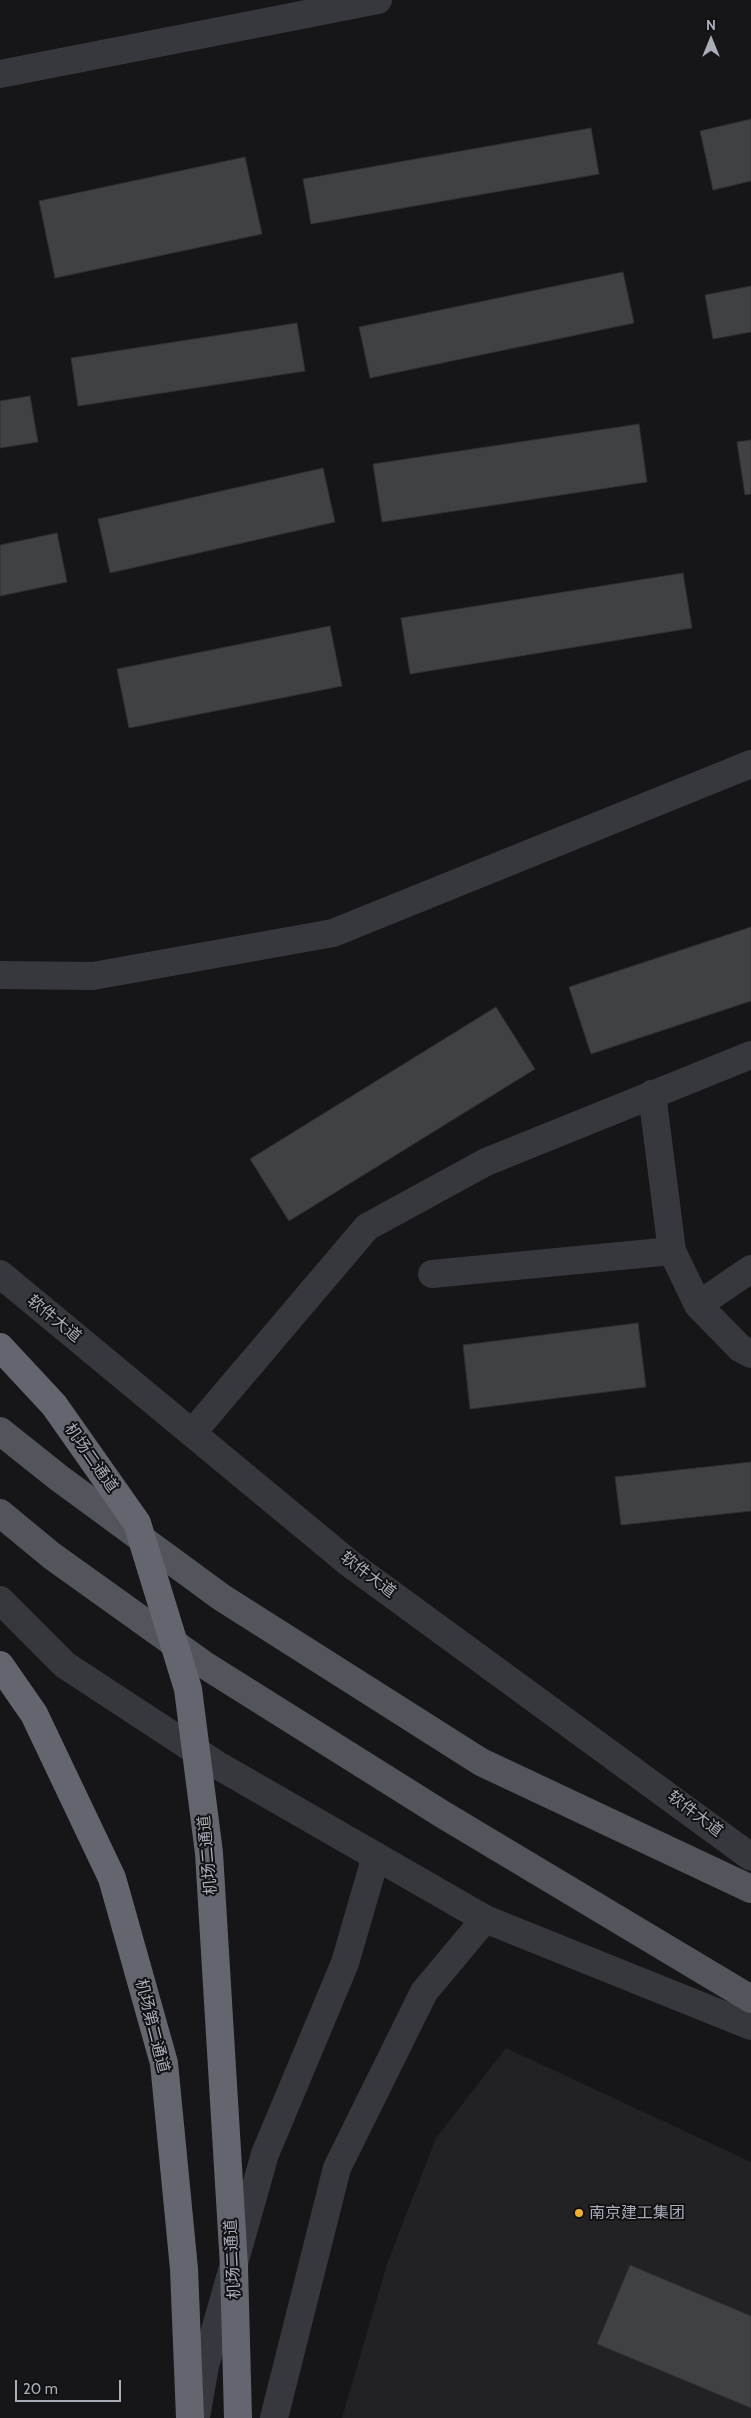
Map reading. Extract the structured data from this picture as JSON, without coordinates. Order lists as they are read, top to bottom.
{
  "streets": {
    "highway": ["机场二通道", "机场第二通道"],
    "street": ["软件大道"]
  },
  "places": ["南京建工集团"],
  "scale_bar": "20 m",
  "north": "top"
}
